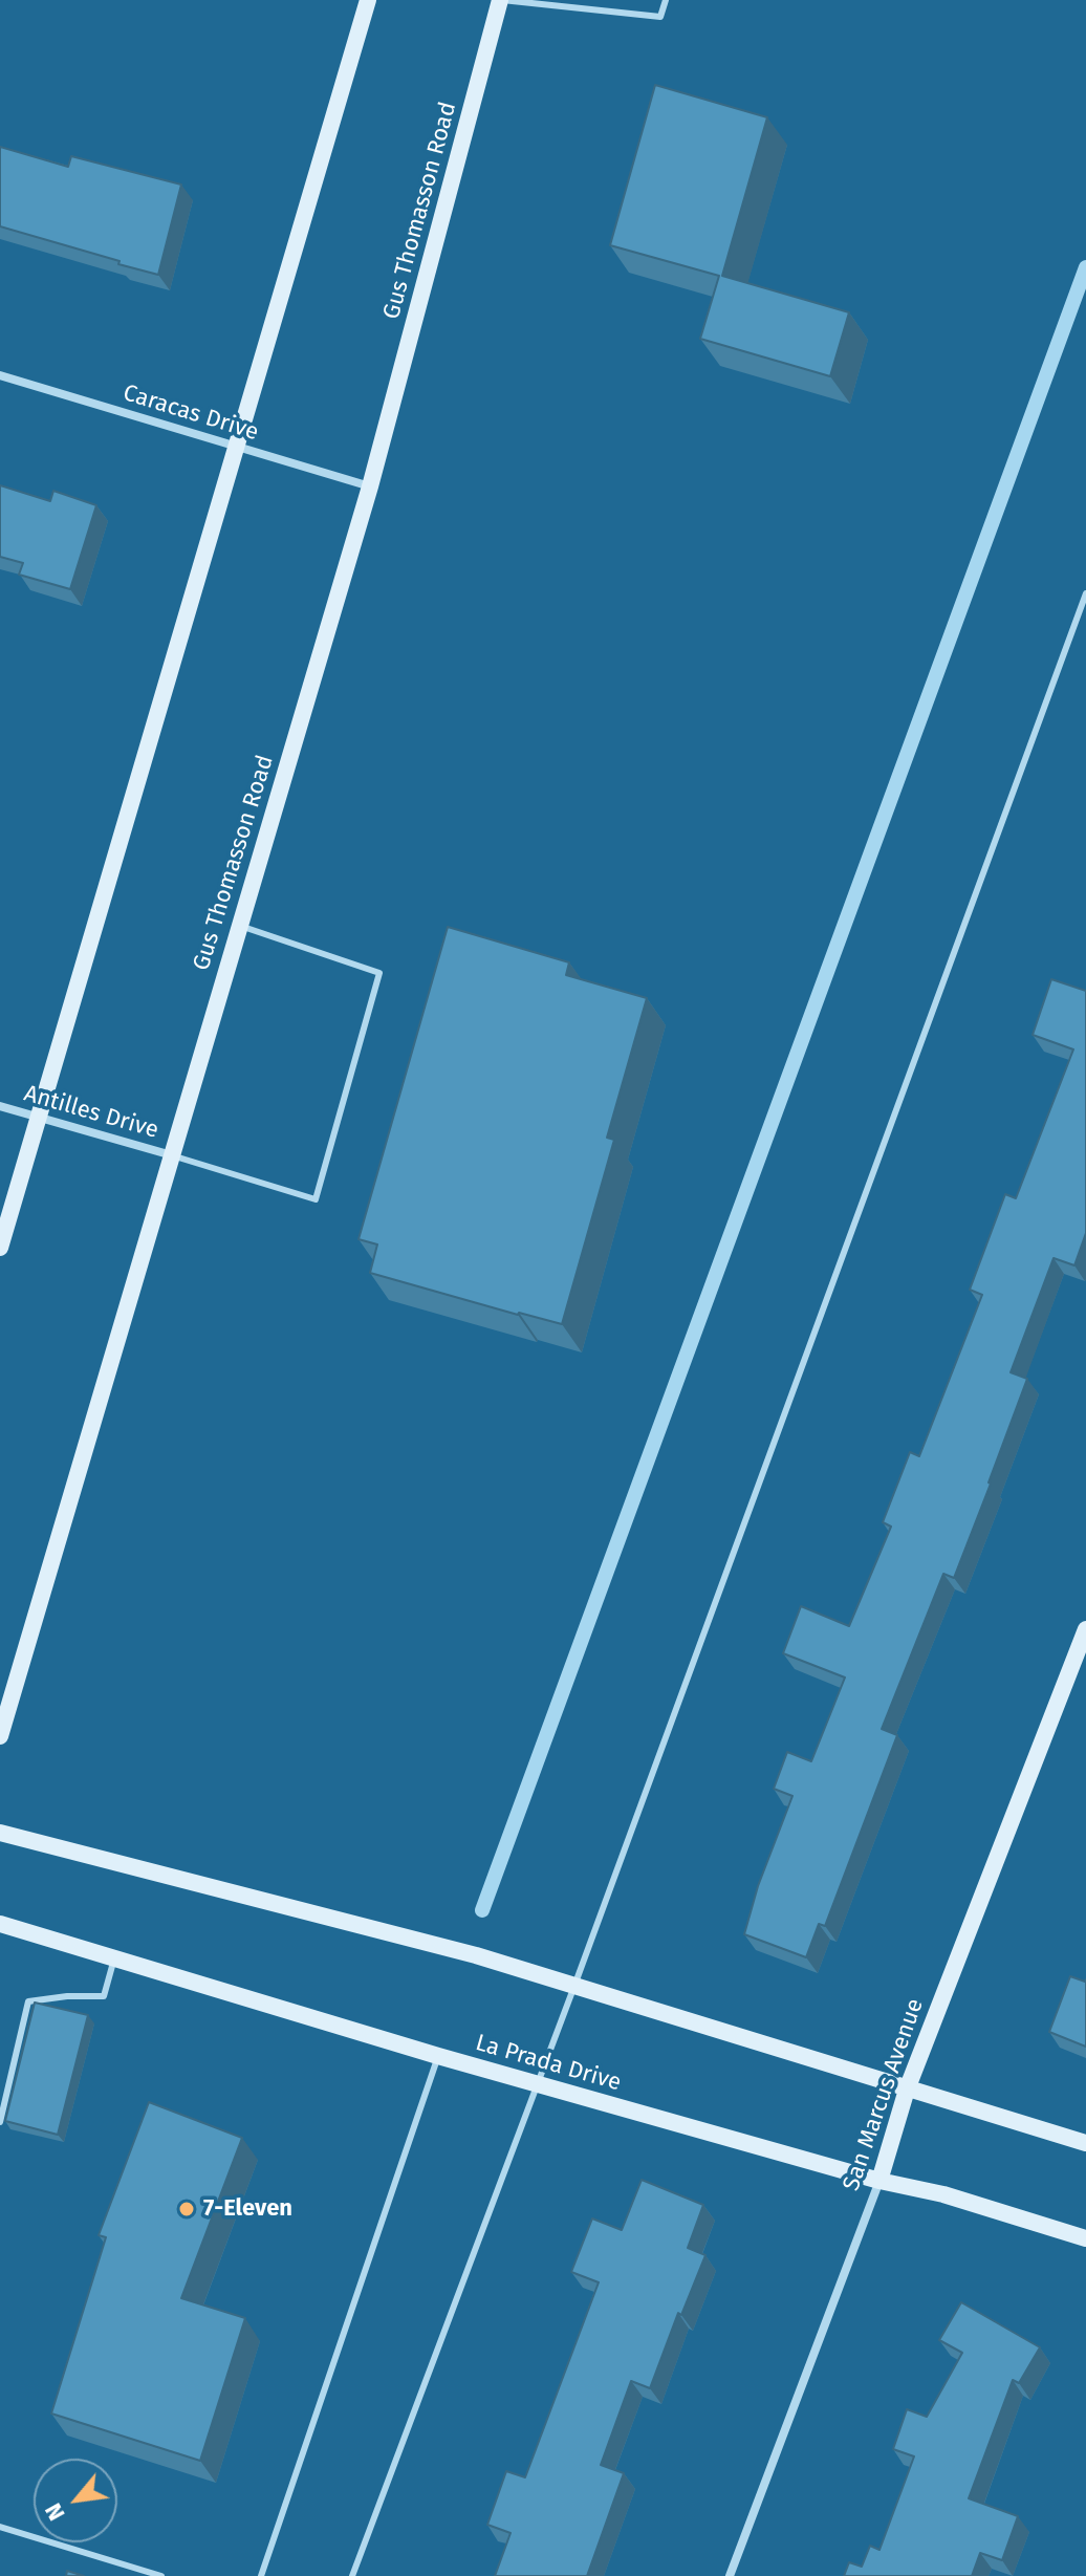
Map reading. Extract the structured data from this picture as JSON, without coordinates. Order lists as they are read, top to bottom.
{
  "streets": {
    "main road": ["Gus Thomasson Road", "La Prada Drive", "San Marcus Avenue"],
    "street": ["Caracas Drive", "Antilles Drive"]
  },
  "crossings": [
    ["Gus Thomasson Road", "Caracas Drive"],
    ["Gus Thomasson Road", "Antilles Drive"],
    ["La Prada Drive", "San Marcus Avenue"]
  ],
  "places": ["7-Eleven"],
  "north": "bottom left"
}
